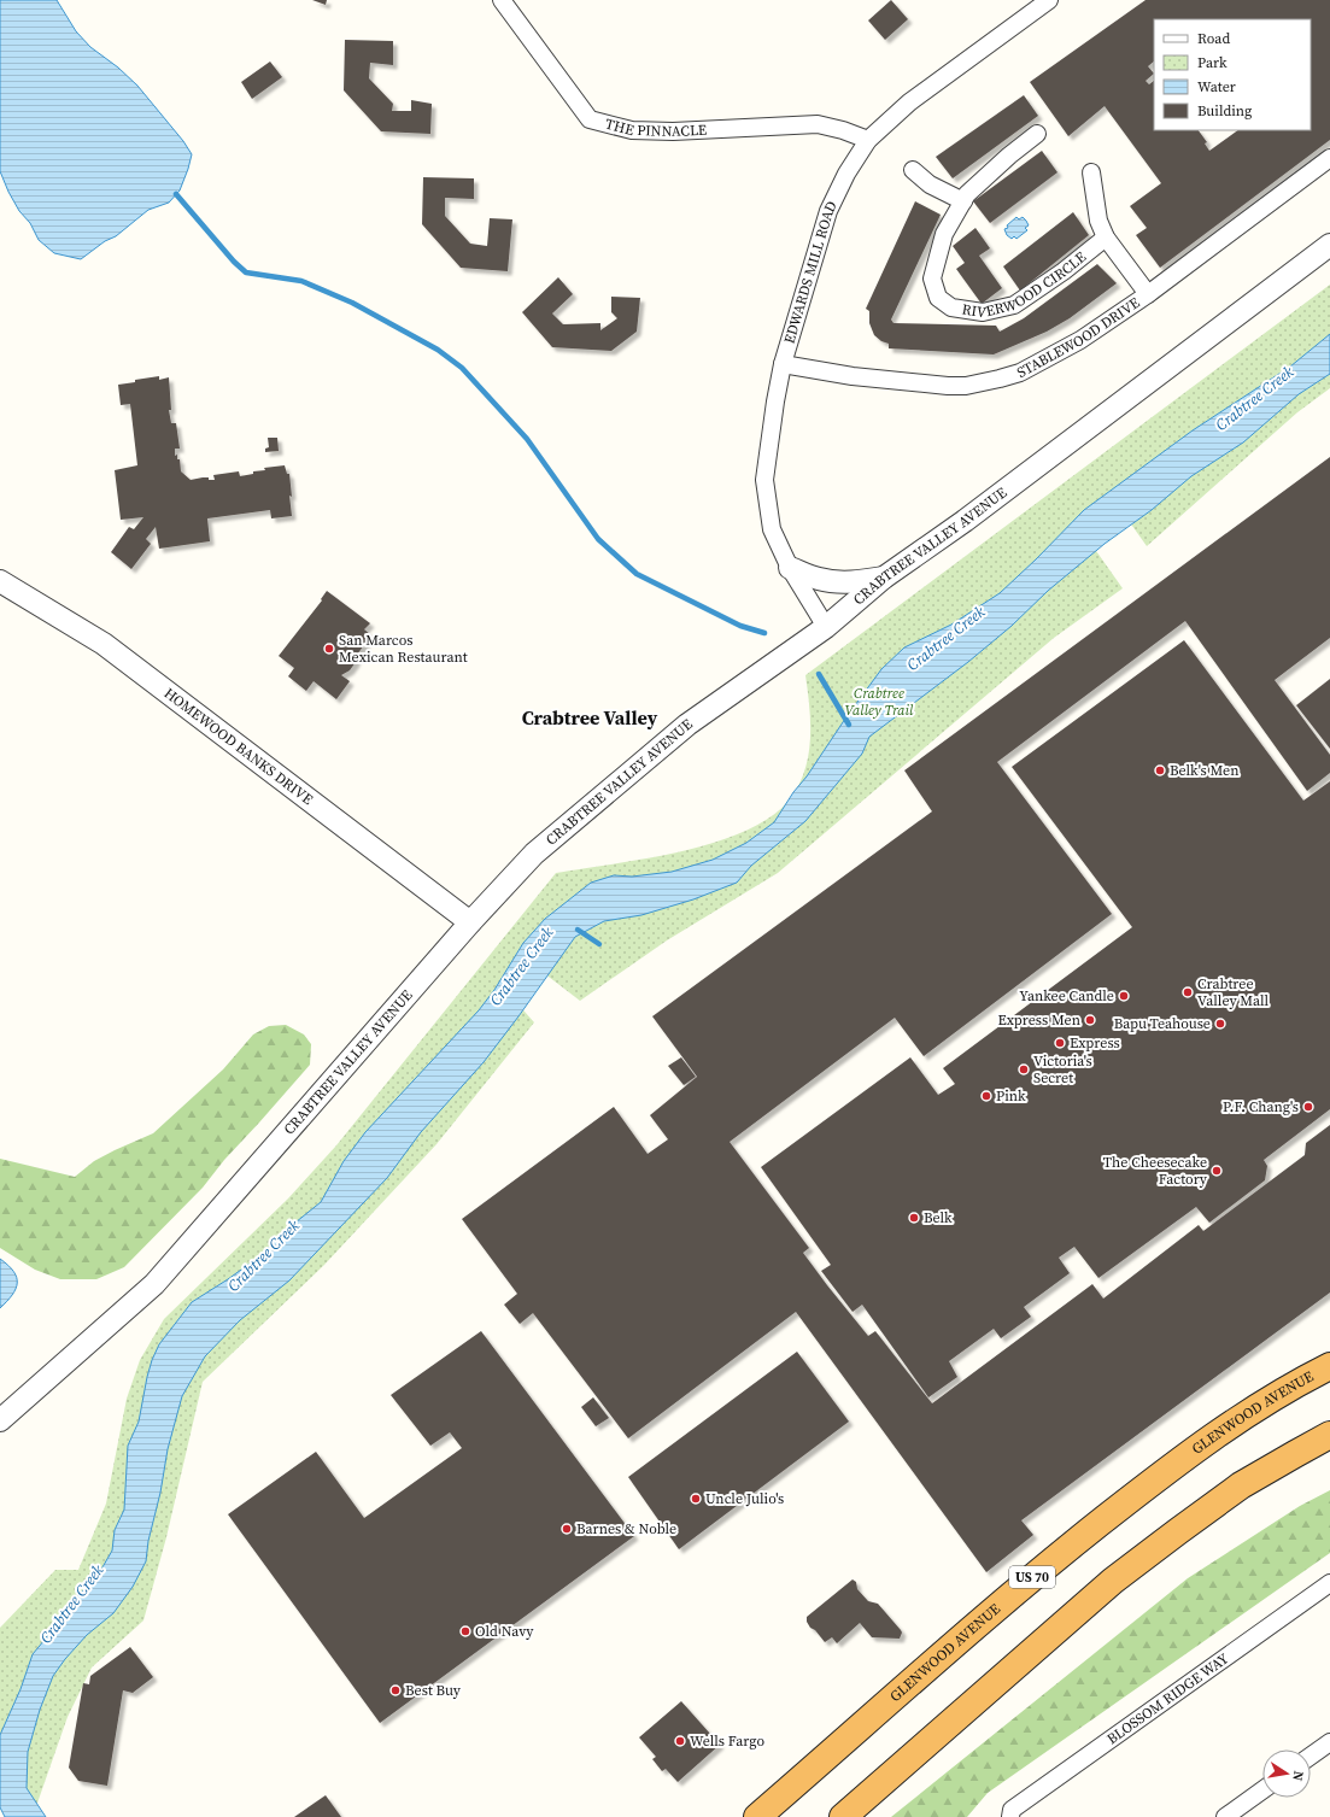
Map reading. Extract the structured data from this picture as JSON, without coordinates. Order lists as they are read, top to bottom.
{
  "streets": {
    "highway": ["GLENWOOD AVENUE", "US 70"],
    "street": [
      "THE PINNACLE",
      "EDWARDS MILL ROAD",
      "RIVERWOOD CIRCLE",
      "STABLEWOOD DRIVE",
      "CRABTREE VALLEY AVENUE",
      "HOMEWOOD BANKS DRIVE",
      "BLOSSOM RIDGE WAY"
    ]
  },
  "crossings": [
    ["THE PINNACLE", "EDWARDS MILL ROAD"],
    ["EDWARDS MILL ROAD", "STABLEWOOD DRIVE"],
    ["EDWARDS MILL ROAD", "CRABTREE VALLEY AVENUE"],
    ["CRABTREE VALLEY AVENUE", "HOMEWOOD BANKS DRIVE"]
  ],
  "districts": ["Crabtree Valley"],
  "water": ["Crabtree Creek"],
  "parks": ["Crabtree Valley Trail"],
  "places": [
    "San Marcos Mexican Restaurant",
    "Belk's Men",
    "Crabtree Valley Mall",
    "Yankee Candle",
    "Express Men",
    "Bapu Teahouse",
    "Express",
    "Victoria's Secret",
    "Pink",
    "P.F. Chang's",
    "The Cheesecake Factory",
    "Belk",
    "Uncle Julio's",
    "Barnes & Noble",
    "Old Navy",
    "Best Buy",
    "Wells Fargo"
  ],
  "legend": [
    "Road",
    "Park",
    "Water",
    "Building"
  ],
  "north": "right"
}
